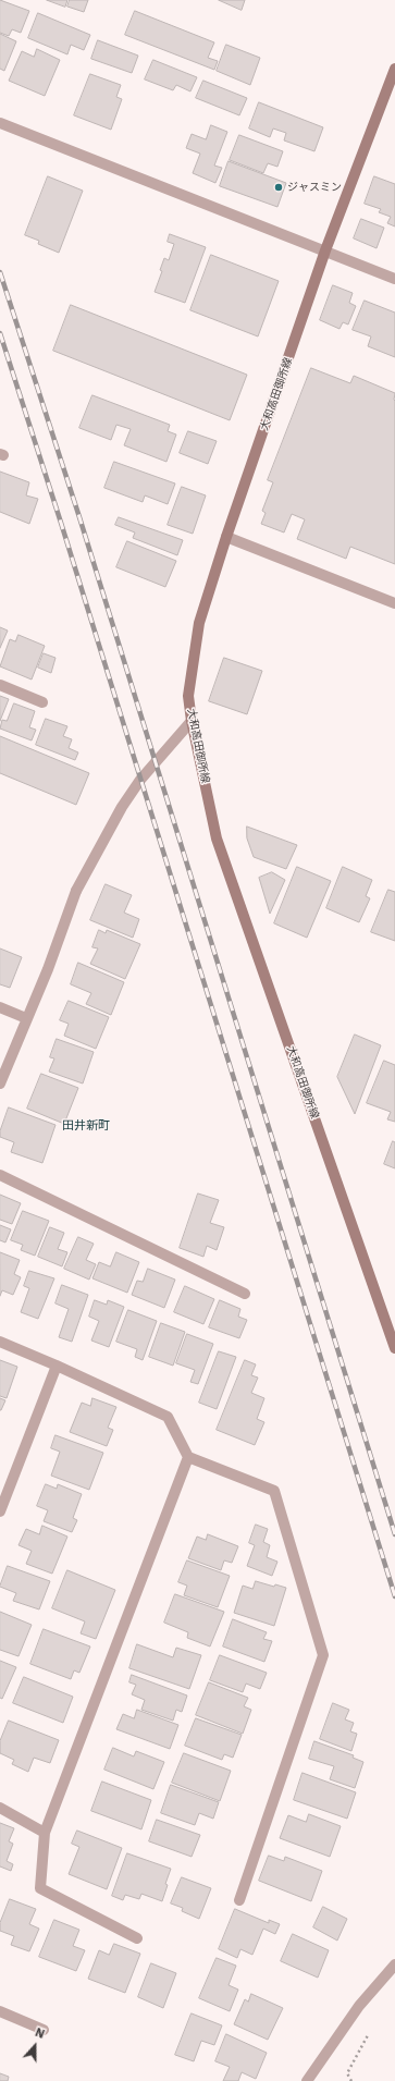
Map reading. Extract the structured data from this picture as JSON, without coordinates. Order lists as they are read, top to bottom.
{
  "streets": {
    "main road": ["大和高田御所線"]
  },
  "districts": ["田井新町"],
  "places": ["ジャスミン"],
  "north": "top"
}
